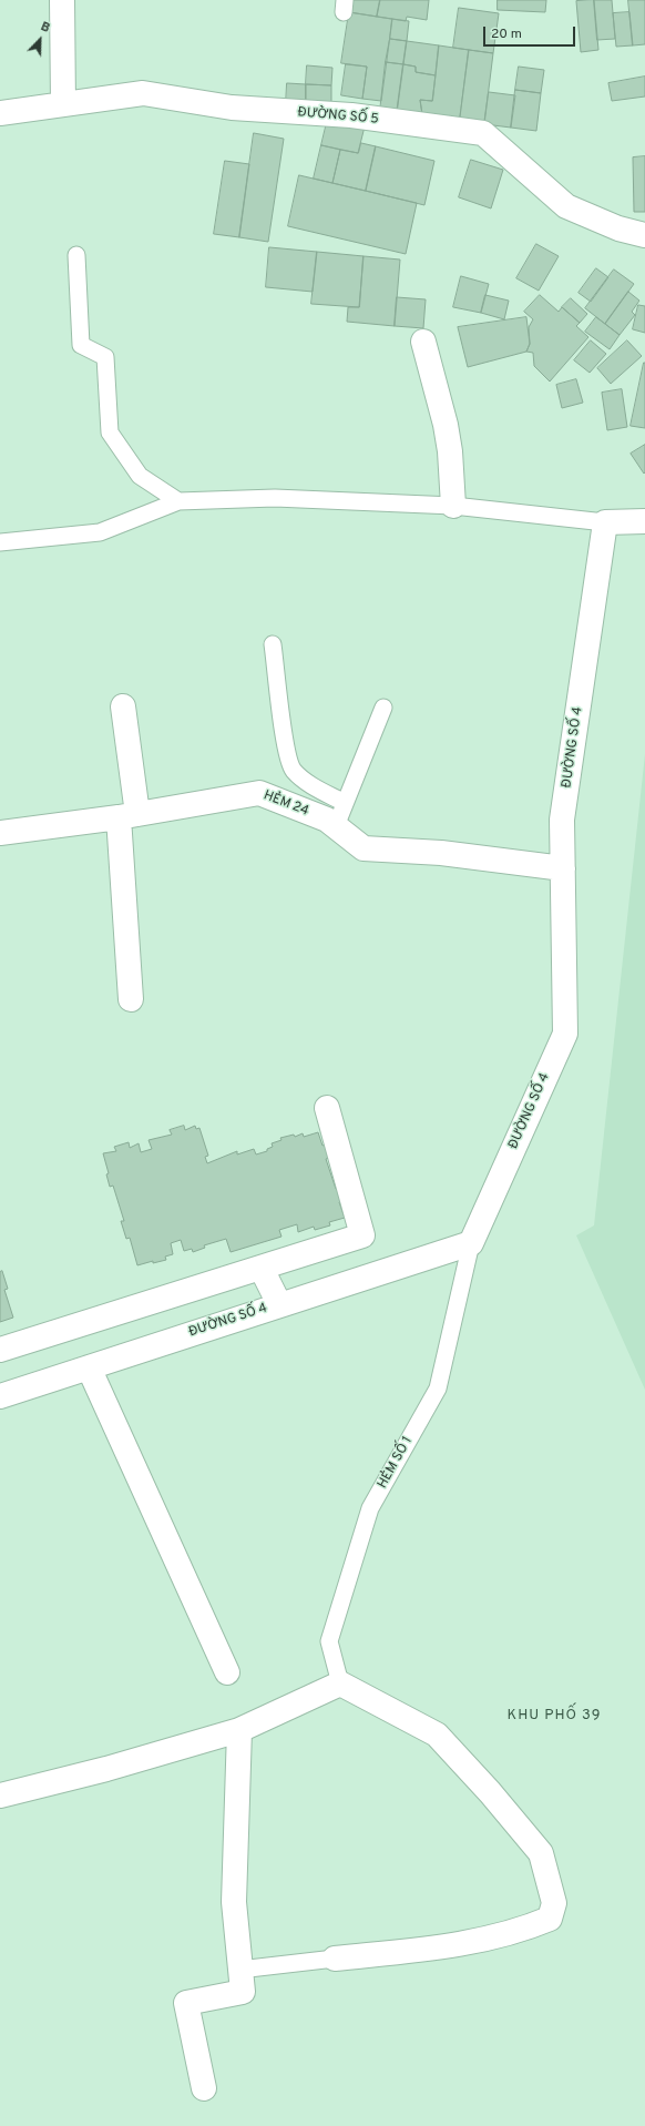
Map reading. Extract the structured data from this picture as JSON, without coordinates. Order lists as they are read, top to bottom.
{
  "streets": {
    "street": ["ĐƯỜNG SỐ 5", "ĐƯỜNG SỐ 4", "HẺM 24"],
    "lane": ["HẺM SỐ 1"]
  },
  "crossings": [
    ["ĐƯỜNG SỐ 4", "HẺM 24"],
    ["ĐƯỜNG SỐ 4", "HẺM SỐ 1"]
  ],
  "districts": ["KHU PHỐ 39"],
  "scale_bar": "20 m",
  "north": "top right"
}
